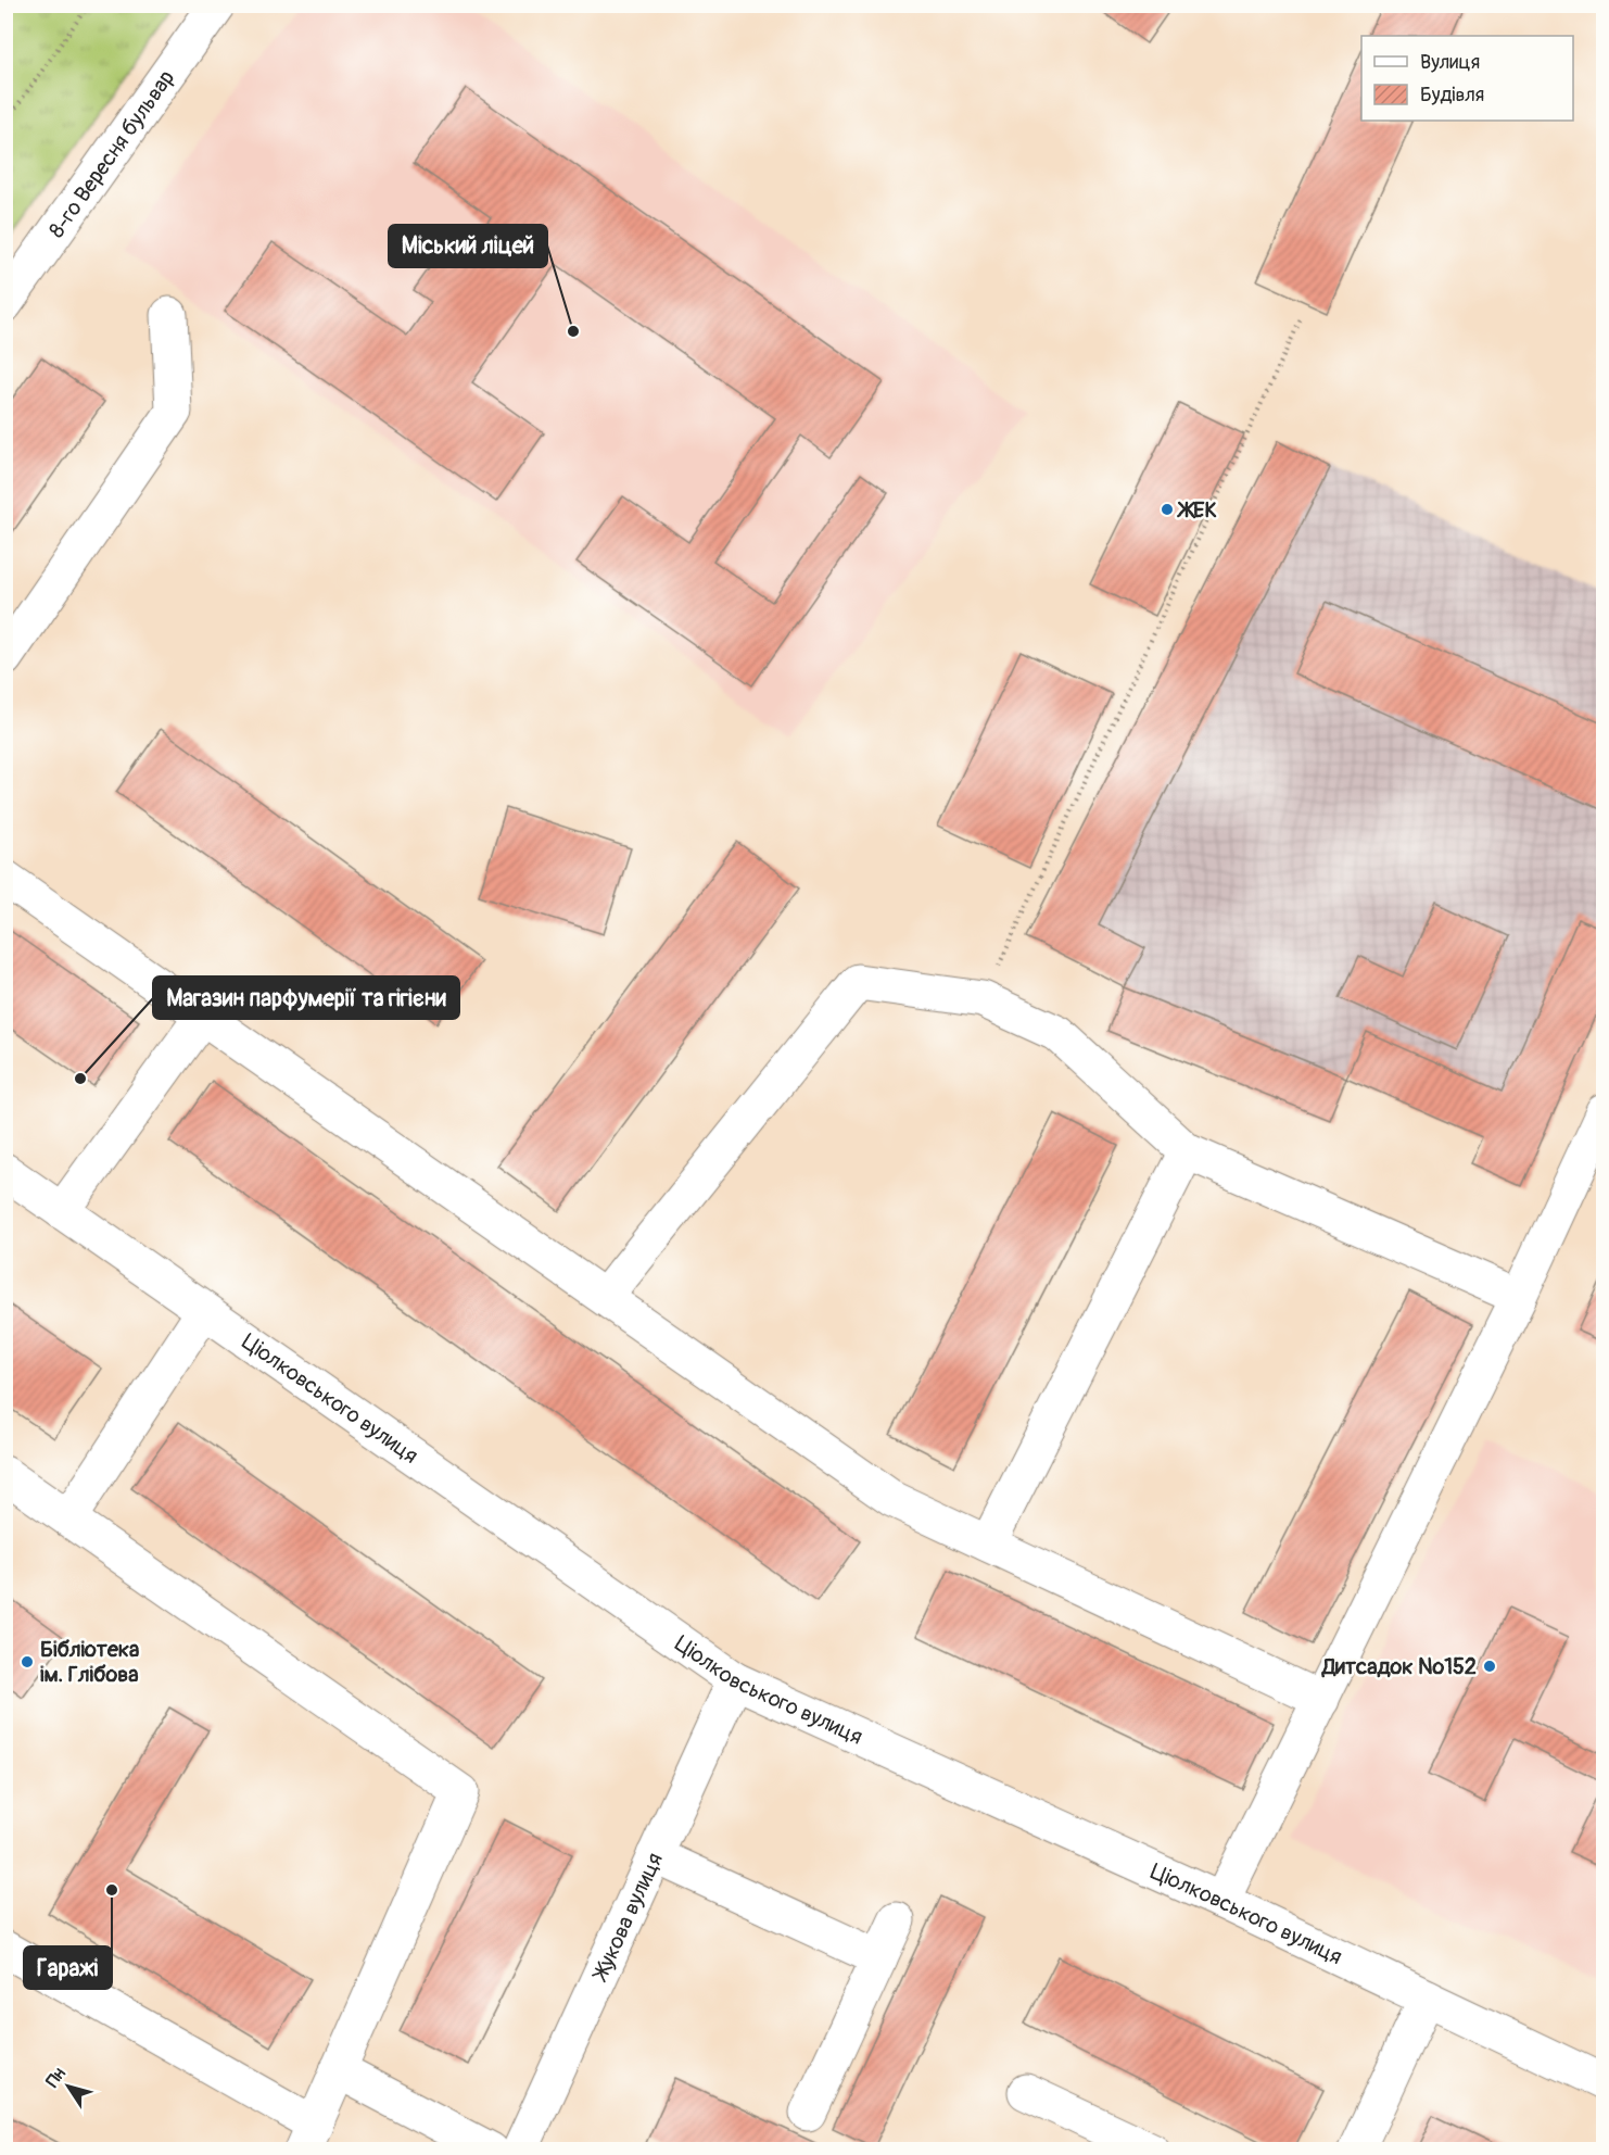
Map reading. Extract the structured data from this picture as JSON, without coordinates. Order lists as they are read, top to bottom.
{
  "streets": {
    "street": ["8-го Вересня бульвар", "Ціолковського вулиця", "Жукова вулиця"]
  },
  "crossings": [
    ["Ціолковського вулиця", "Жукова вулиця"]
  ],
  "places": [
    "Міський ліцей",
    "ЖЕК",
    "Магазин парфумерії та гігієни",
    "Бібліотека ім. Глібова",
    "Дитсадок №152",
    "Гаражі"
  ],
  "legend": ["Вулиця", "Будівля"],
  "north": "top left"
}
